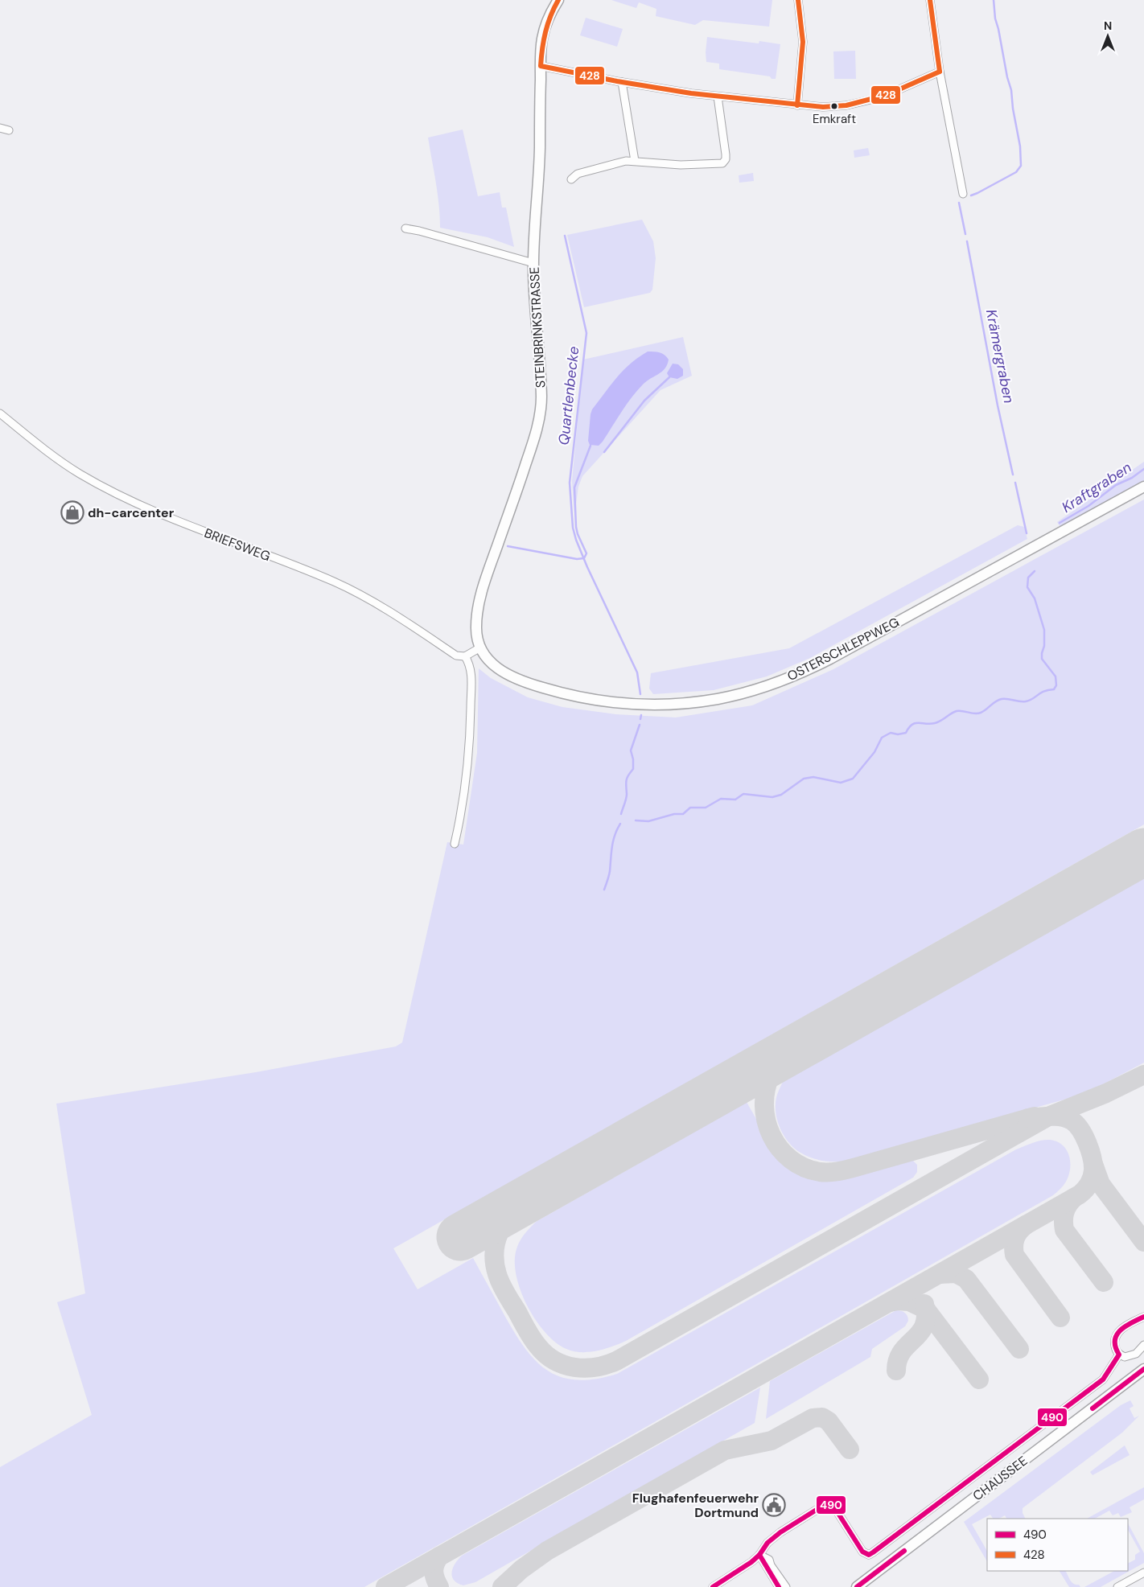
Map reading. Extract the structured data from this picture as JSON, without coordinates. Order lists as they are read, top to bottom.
{
  "streets": {
    "street": [
      "STEINBRINKSTRASSE",
      "BRIEFSWEG",
      "OSTERSCHLEPPWEG",
      "CHAUSSEE"
    ]
  },
  "crossings": [
    ["STEINBRINKSTRASSE", "OSTERSCHLEPPWEG"]
  ],
  "water": ["Krämergraben", "Quartlenbecke", "Kraftgraben"],
  "places": {
    "other": ["Emkraft"],
    "shop": ["dh-carcenter"],
    "public building": ["Flughafenfeuerwehr Dortmund"]
  },
  "lines": ["transit line 428", "transit line 490"],
  "legend": ["490", "428"],
  "north": "top"
}
